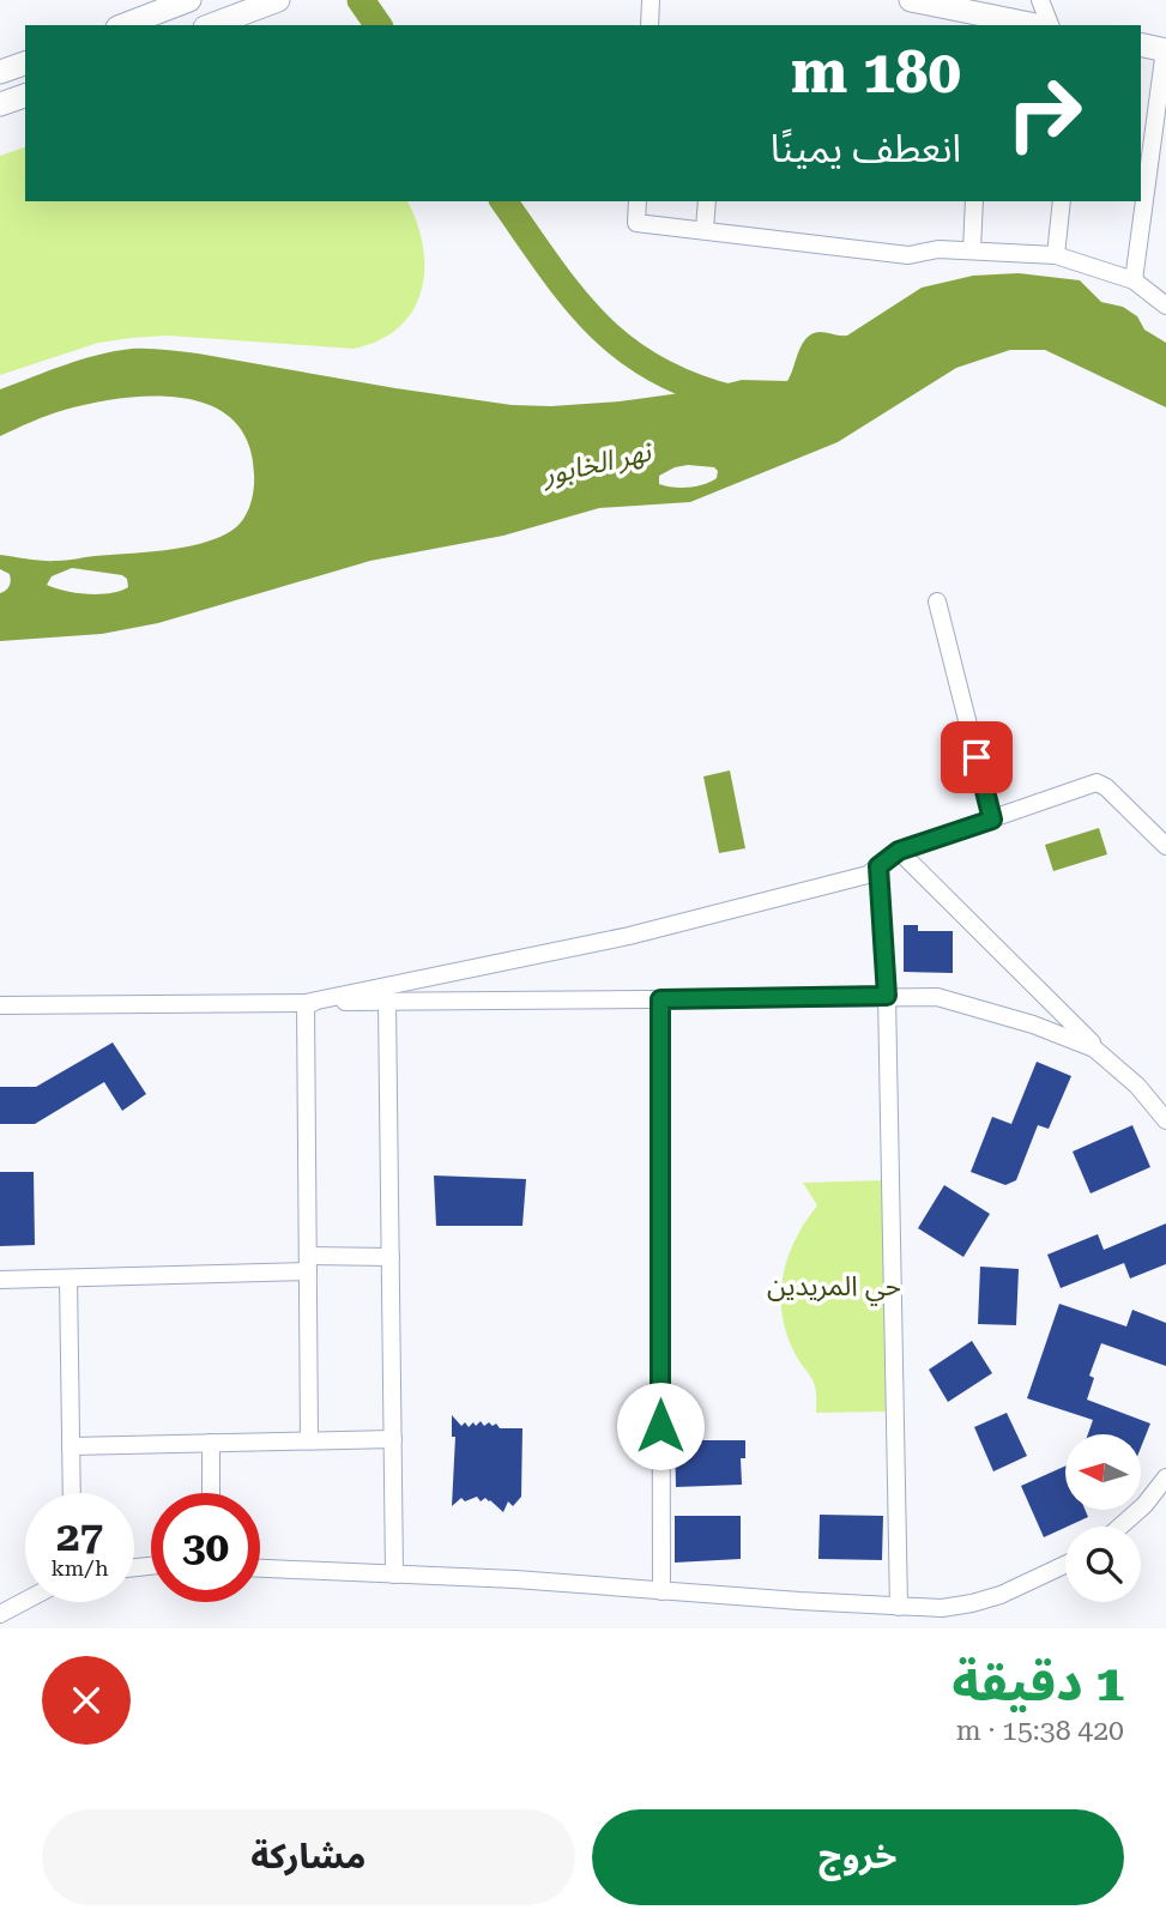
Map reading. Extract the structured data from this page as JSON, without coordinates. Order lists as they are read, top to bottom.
{
  "districts": ["حي المريدين"],
  "water": ["نهر الخابور"],
  "north": "left",
  "page": {
    "turn": ["180 m", "انعطف يمينًا"],
    "speed": "27 km/h",
    "limit": "30",
    "heading": ["1 دقيقة", "420 m · 15:38"],
    "buttons": ["خروج", "مشاركة"]
  }
}
